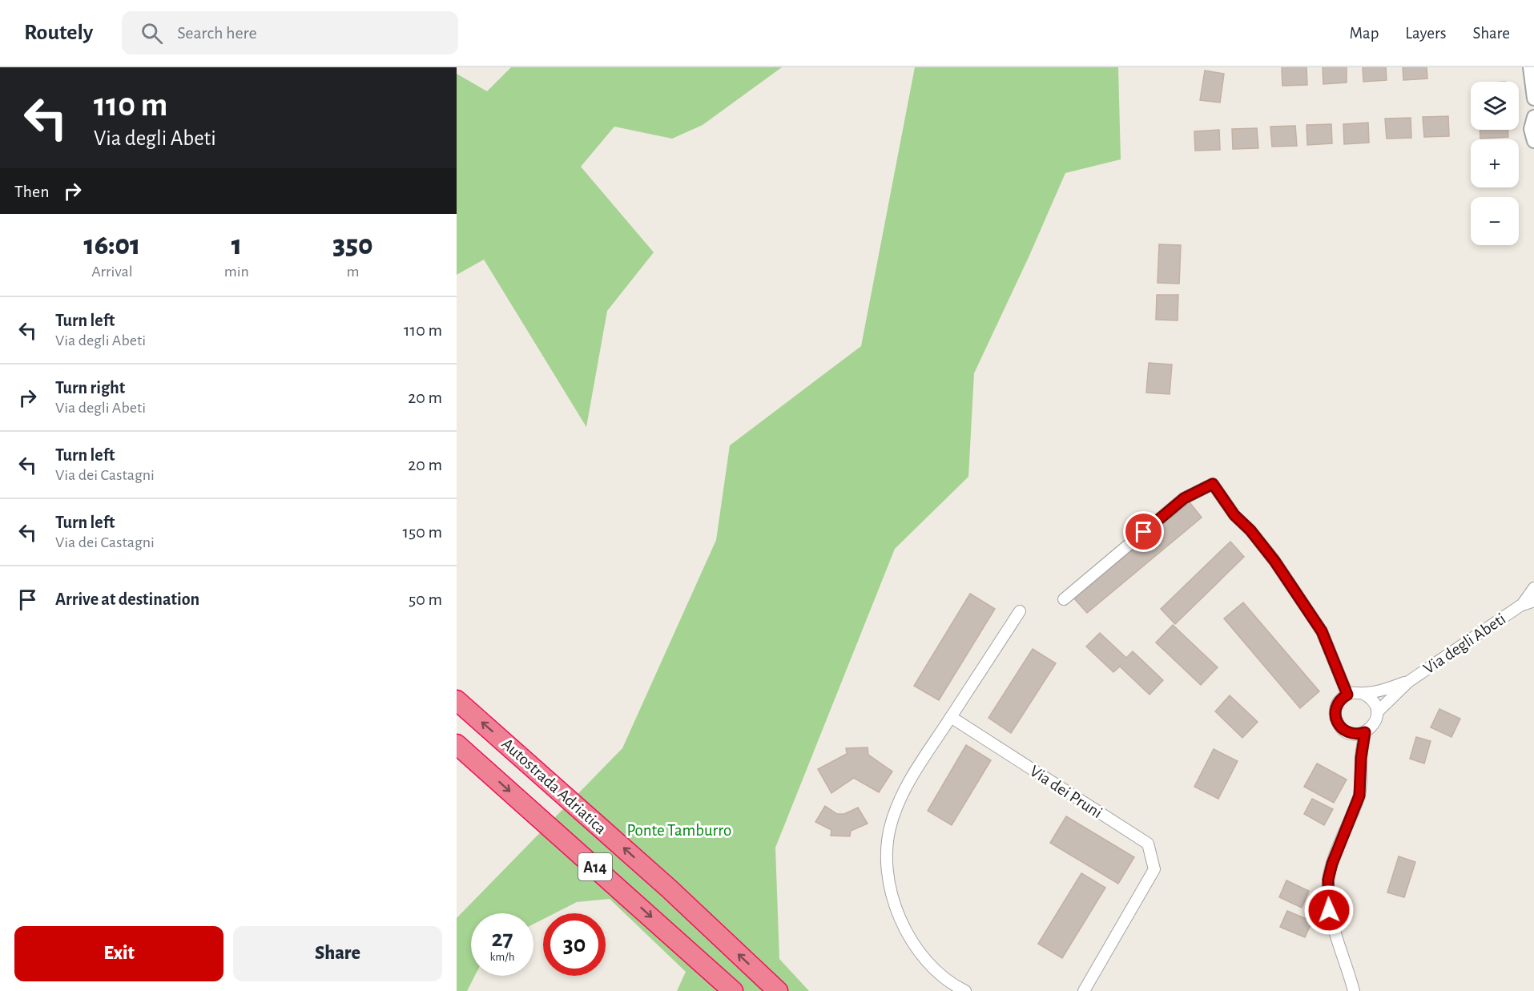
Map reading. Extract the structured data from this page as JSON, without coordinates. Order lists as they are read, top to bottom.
{
  "streets": {
    "highway": ["Autostrada Adriatica", "A14"],
    "street": ["Via degli Abeti", "Via dei Pruni"]
  },
  "parks": ["Ponte Tamburro"],
  "page": {
    "header": "Routely",
    "search": "Search here",
    "nav": ["Map", "Layers", "Share"],
    "turn": ["110 m", "Via degli Abeti"],
    "map_buttons": ["+", "−"],
    "then": "Then",
    "eta": [
      "16:01",
      "Arrival",
      "1",
      "min",
      "350",
      "m"
    ],
    "list": [
      {
        "name": "Turn left",
        "note": "Via degli Abeti",
        "value": "110 m"
      },
      {
        "name": "Turn right",
        "note": "Via degli Abeti",
        "value": "20 m"
      },
      {
        "name": "Turn left",
        "note": "Via dei Castagni",
        "value": "20 m"
      },
      {
        "name": "Turn left",
        "note": "Via dei Castagni",
        "value": "150 m"
      },
      {
        "name": "Arrive at destination",
        "value": "50 m"
      }
    ],
    "speed": "27 km/h",
    "limit": "30",
    "buttons": ["Exit", "Share"]
  }
}
